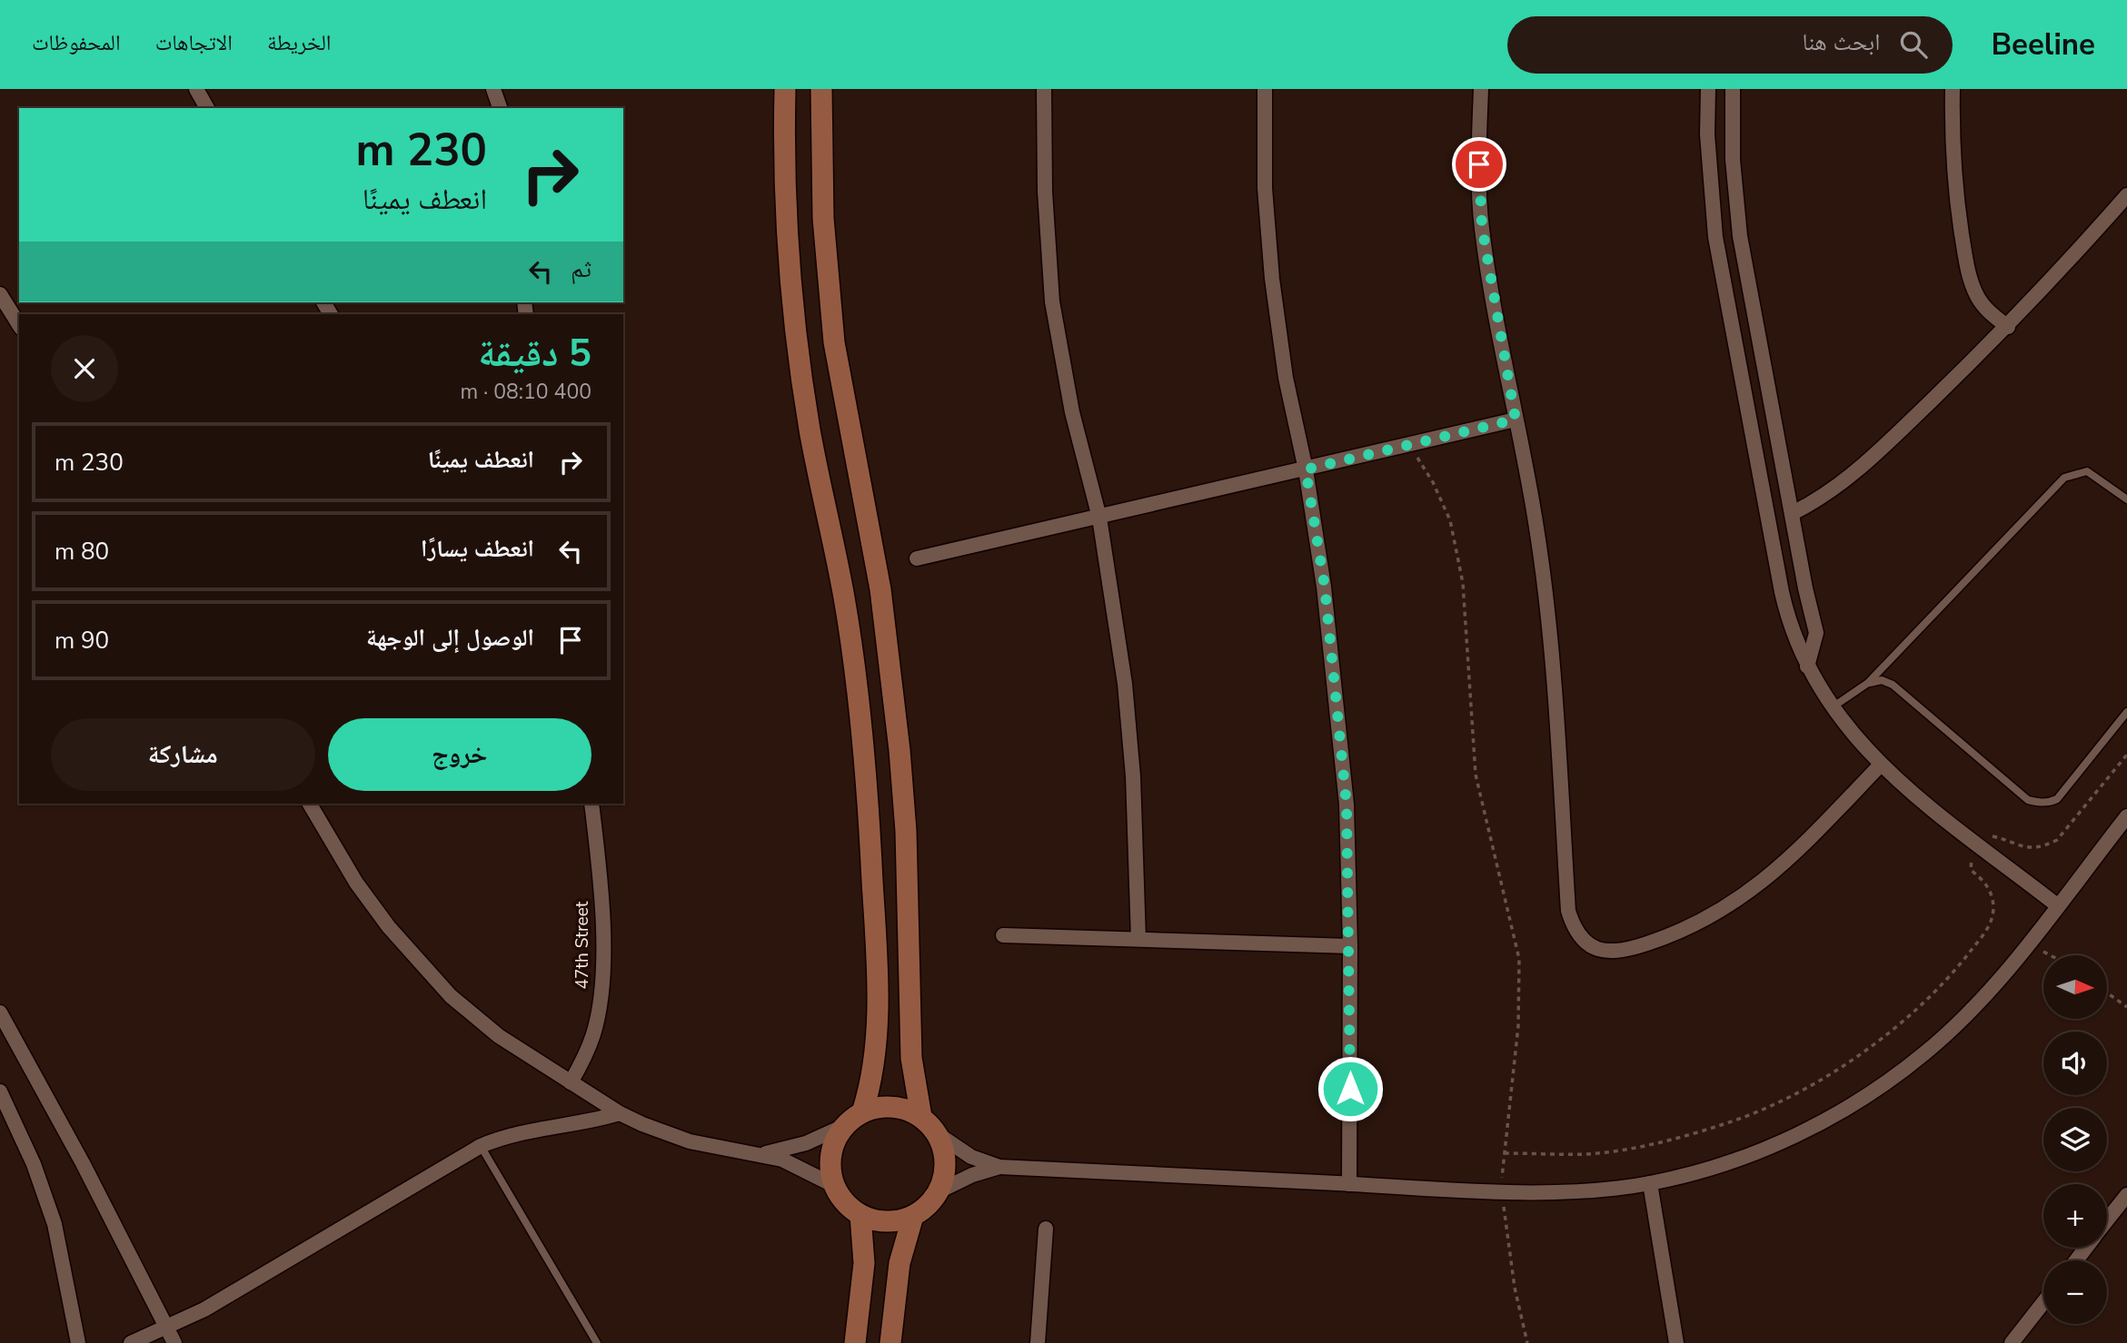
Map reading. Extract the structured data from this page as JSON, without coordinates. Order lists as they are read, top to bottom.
{
  "streets": {
    "street": ["47th Street"]
  },
  "north": "right",
  "page": {
    "header": "Beeline",
    "search": "ابحث هنا",
    "nav": ["الخريطة", "الاتجاهات", "المحفوظات"],
    "turn": ["230 m", "انعطف يمينًا"],
    "then": "ثم",
    "heading": ["5 دقيقة", "400 m · 08:10"],
    "list": [
      {
        "name": "انعطف يمينًا",
        "value": "230 m"
      },
      {
        "name": "انعطف يسارًا",
        "value": "80 m"
      },
      {
        "name": "الوصول إلى الوجهة",
        "value": "90 m"
      }
    ],
    "buttons": ["خروج", "مشاركة"],
    "map_buttons": ["+", "−"]
  }
}
